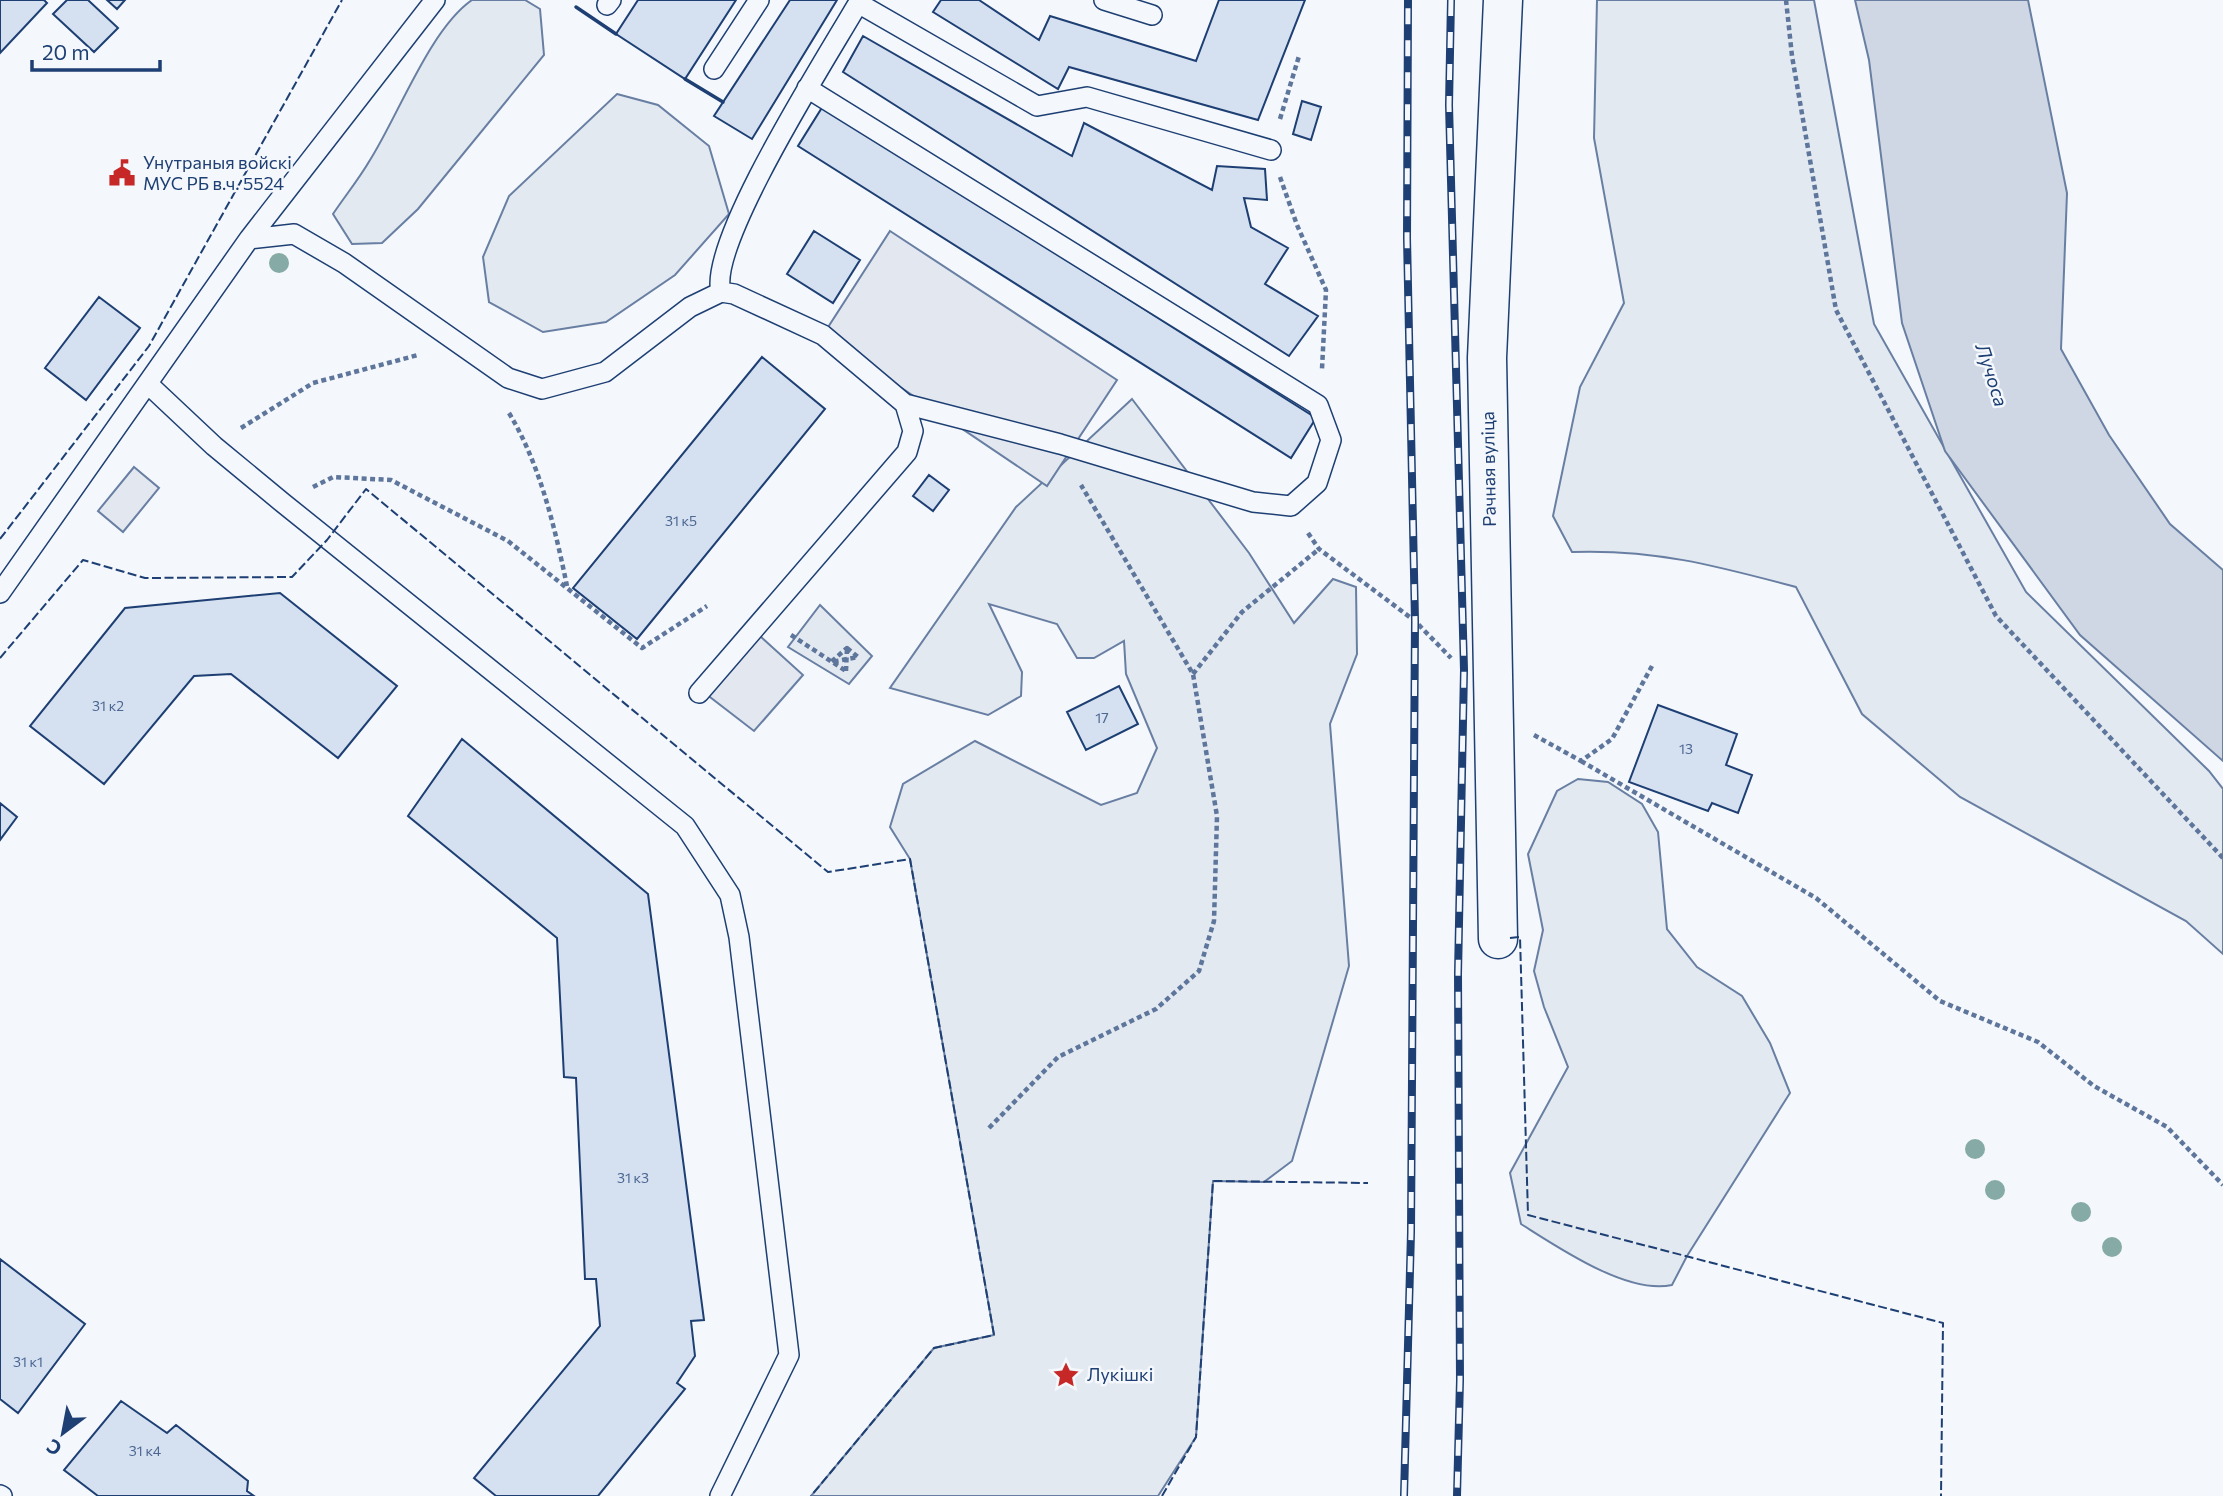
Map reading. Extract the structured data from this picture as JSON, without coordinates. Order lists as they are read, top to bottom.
{
  "streets": {
    "street": ["Рачная вуліца"]
  },
  "water": ["Лучоса"],
  "places": {
    "public building": ["Унутраныя войскі МУС РБ в.ч. 5524"],
    "place": ["Лукішкі"]
  },
  "house_numbers": [
    "31 к5",
    "31 к2",
    "17",
    "13",
    "31 к3",
    "31 к1",
    "31 к4"
  ],
  "scale_bar": "20 m",
  "north": "bottom left"
}
